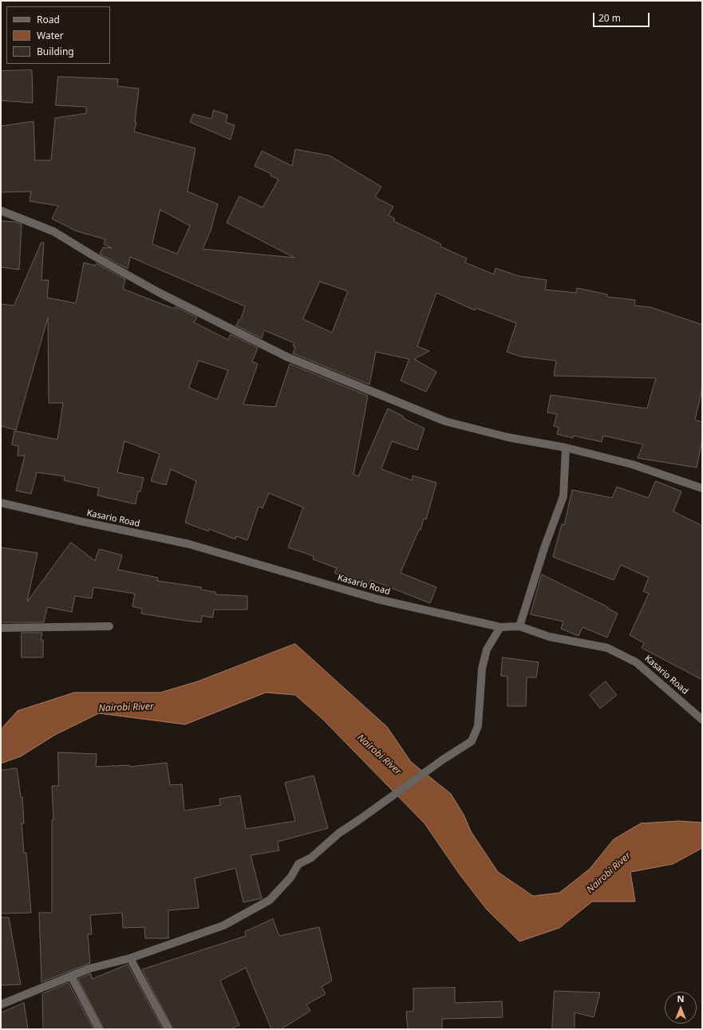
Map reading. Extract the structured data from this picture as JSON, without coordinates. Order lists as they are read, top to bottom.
{
  "streets": {
    "street": ["Kasario Road"]
  },
  "water": ["Nairobi River"],
  "legend": ["Road", "Water", "Building"],
  "scale_bar": "20 m",
  "north": "top"
}
